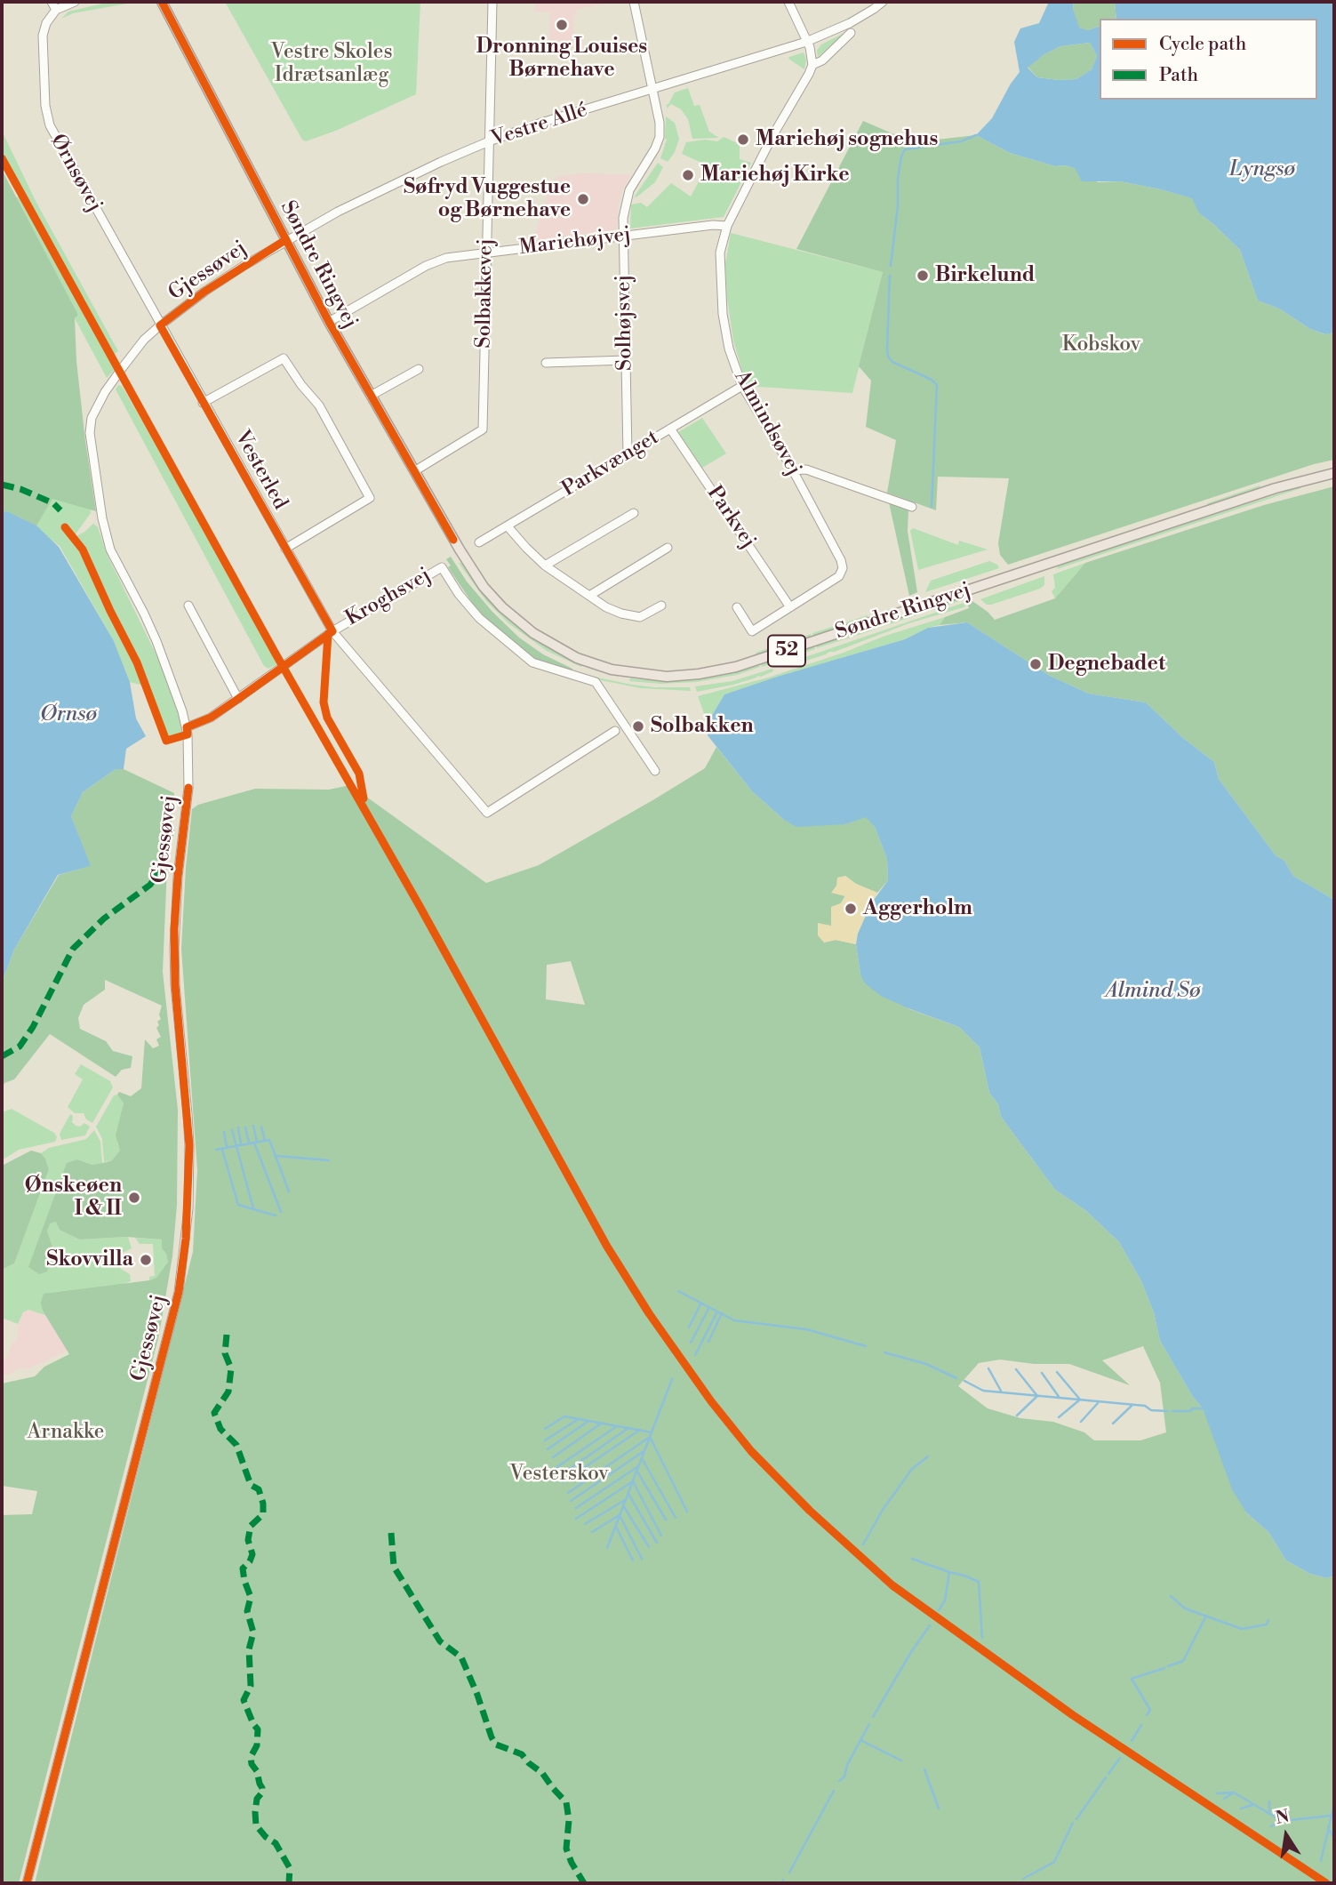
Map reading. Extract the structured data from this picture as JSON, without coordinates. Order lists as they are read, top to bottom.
{
  "streets": {
    "main road": ["Søndre Ringvej", "52"],
    "street": [
      "Vestre Allé",
      "Ørnsøvej",
      "Mariehøjvej",
      "Gjessøvej",
      "Solbakkevej",
      "Solhøjsvej",
      "Almindsøvej",
      "Parkvænget",
      "Vesterled",
      "Parkvej",
      "Kroghsvej"
    ]
  },
  "crossings": [
    ["Vestre Allé", "Søndre Ringvej"],
    ["Vestre Allé", "Gjessøvej"],
    ["Vestre Allé", "Solbakkevej"],
    ["Vestre Allé", "Solhøjsvej"],
    ["Ørnsøvej", "Gjessøvej"],
    ["Ørnsøvej", "Vesterled"],
    ["Mariehøjvej", "Søndre Ringvej"],
    ["Mariehøjvej", "Solbakkevej"],
    ["Mariehøjvej", "Solhøjsvej"],
    ["Mariehøjvej", "Almindsøvej"],
    ["Søndre Ringvej", "Gjessøvej"],
    ["Søndre Ringvej", "Solbakkevej"],
    ["Gjessøvej", "Vesterled"],
    ["Gjessøvej", "Kroghsvej"],
    ["Solhøjsvej", "Parkvænget"],
    ["Almindsøvej", "Parkvænget"],
    ["Almindsøvej", "Parkvej"],
    ["Parkvænget", "Parkvej"],
    ["Vesterled", "Kroghsvej"]
  ],
  "water": ["Lyngsø", "Ørnsø", "Almind Sø"],
  "parks": [
    "Vestre Skoles Idrætsanlæg",
    "Kobskov",
    "Arnakke",
    "Vesterskov"
  ],
  "places": [
    "Dronning Louises Børnehave",
    "Mariehøj sognehus",
    "Mariehøj Kirke",
    "Søfryd Vuggestue og Børnehave",
    "Birkelund",
    "Degnebadet",
    "Solbakken",
    "Aggerholm",
    "Ønskeøen I & II",
    "Skovvilla"
  ],
  "legend": ["Cycle path", "Path"],
  "north": "top"
}
